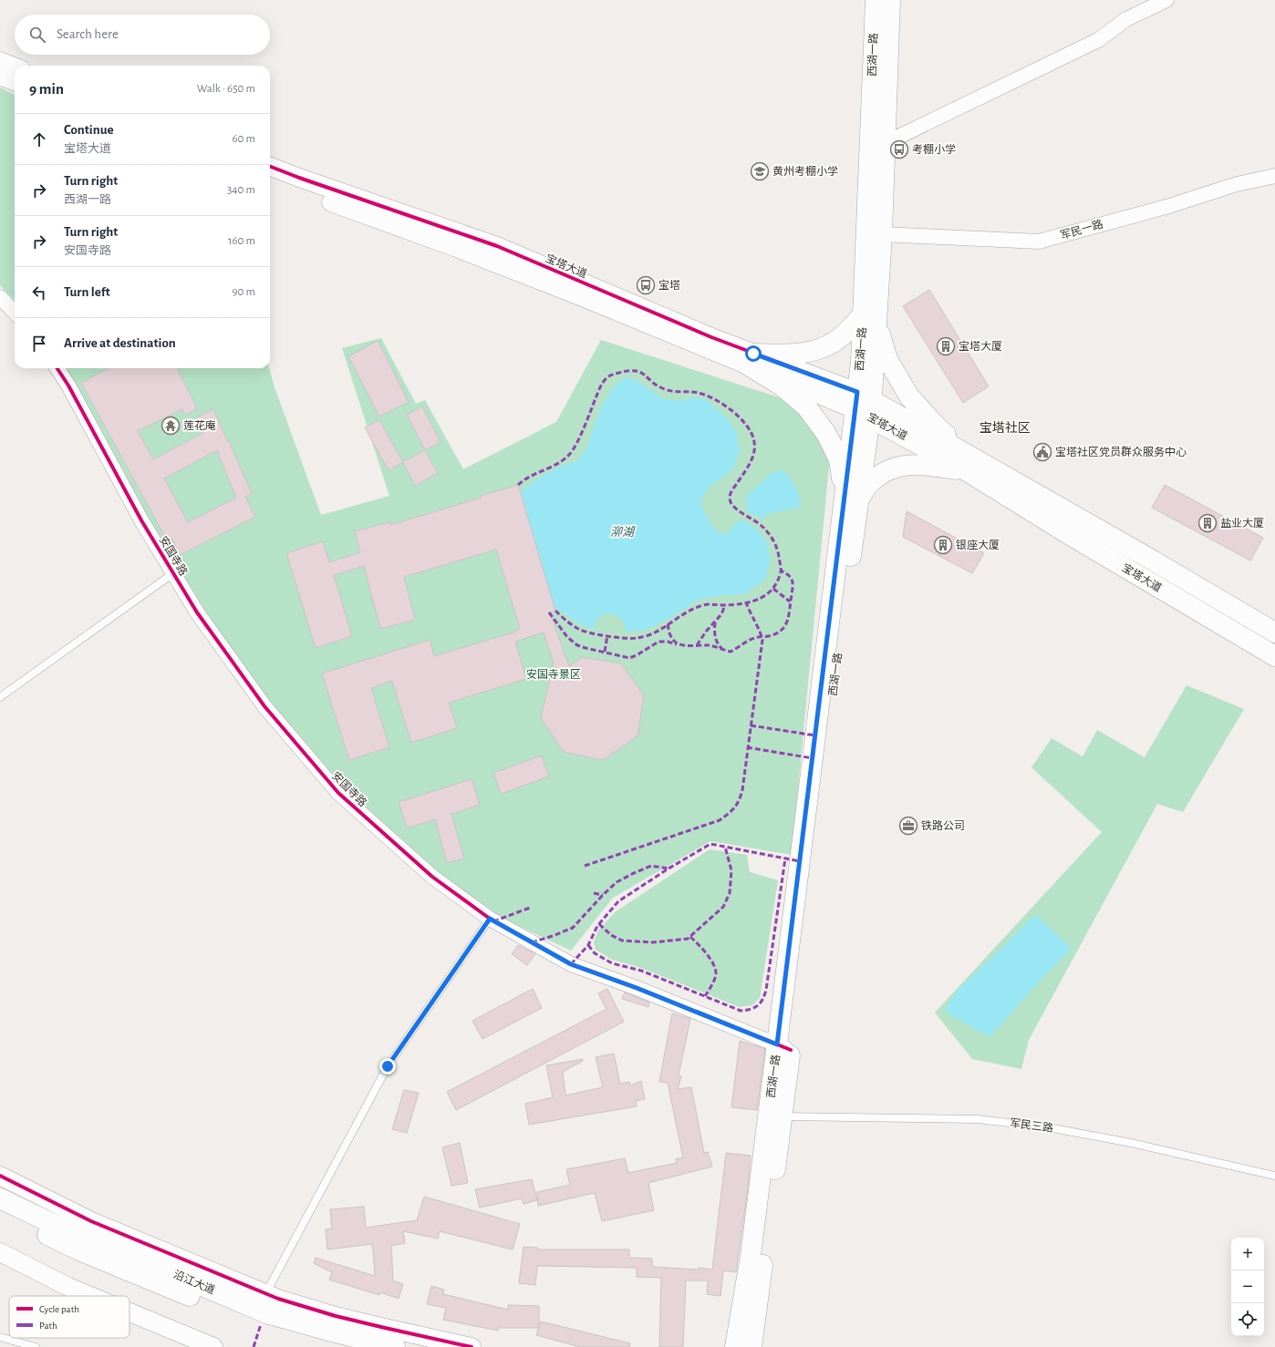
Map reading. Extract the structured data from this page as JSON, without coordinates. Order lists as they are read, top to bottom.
{
  "streets": {
    "main road": ["西湖一路", "宝塔大道", "沿江大道"],
    "street": ["军民一路", "安国寺路"],
    "lane": ["军民三路"]
  },
  "crossings": [
    ["西湖一路", "军民一路"],
    ["西湖一路", "宝塔大道"],
    ["西湖一路", "安国寺路"],
    ["西湖一路", "军民三路"]
  ],
  "districts": ["宝塔社区"],
  "water": ["泖湖"],
  "parks": ["安国寺景区"],
  "places": {
    "bus stop": ["考棚小学", "宝塔"],
    "school or university": ["黄州考棚小学"],
    "building": ["宝塔大厦", "盐业大厦", "银座大厦"],
    "temple": ["莲花庵"],
    "public building": ["宝塔社区党员群众服务中心"],
    "office": ["铁路公司"]
  },
  "legend": ["Cycle path", "Path"],
  "page": {
    "search": "Search here",
    "heading": ["9 min", "Walk · 650 m"],
    "list": [
      ["Continue", "宝塔大道", "60 m"],
      ["Turn right", "西湖一路", "340 m"],
      ["Turn right", "安国寺路", "160 m"],
      ["Turn left", "90 m"],
      "Arrive at destination"
    ],
    "map_buttons": ["+", "−"]
  }
}
